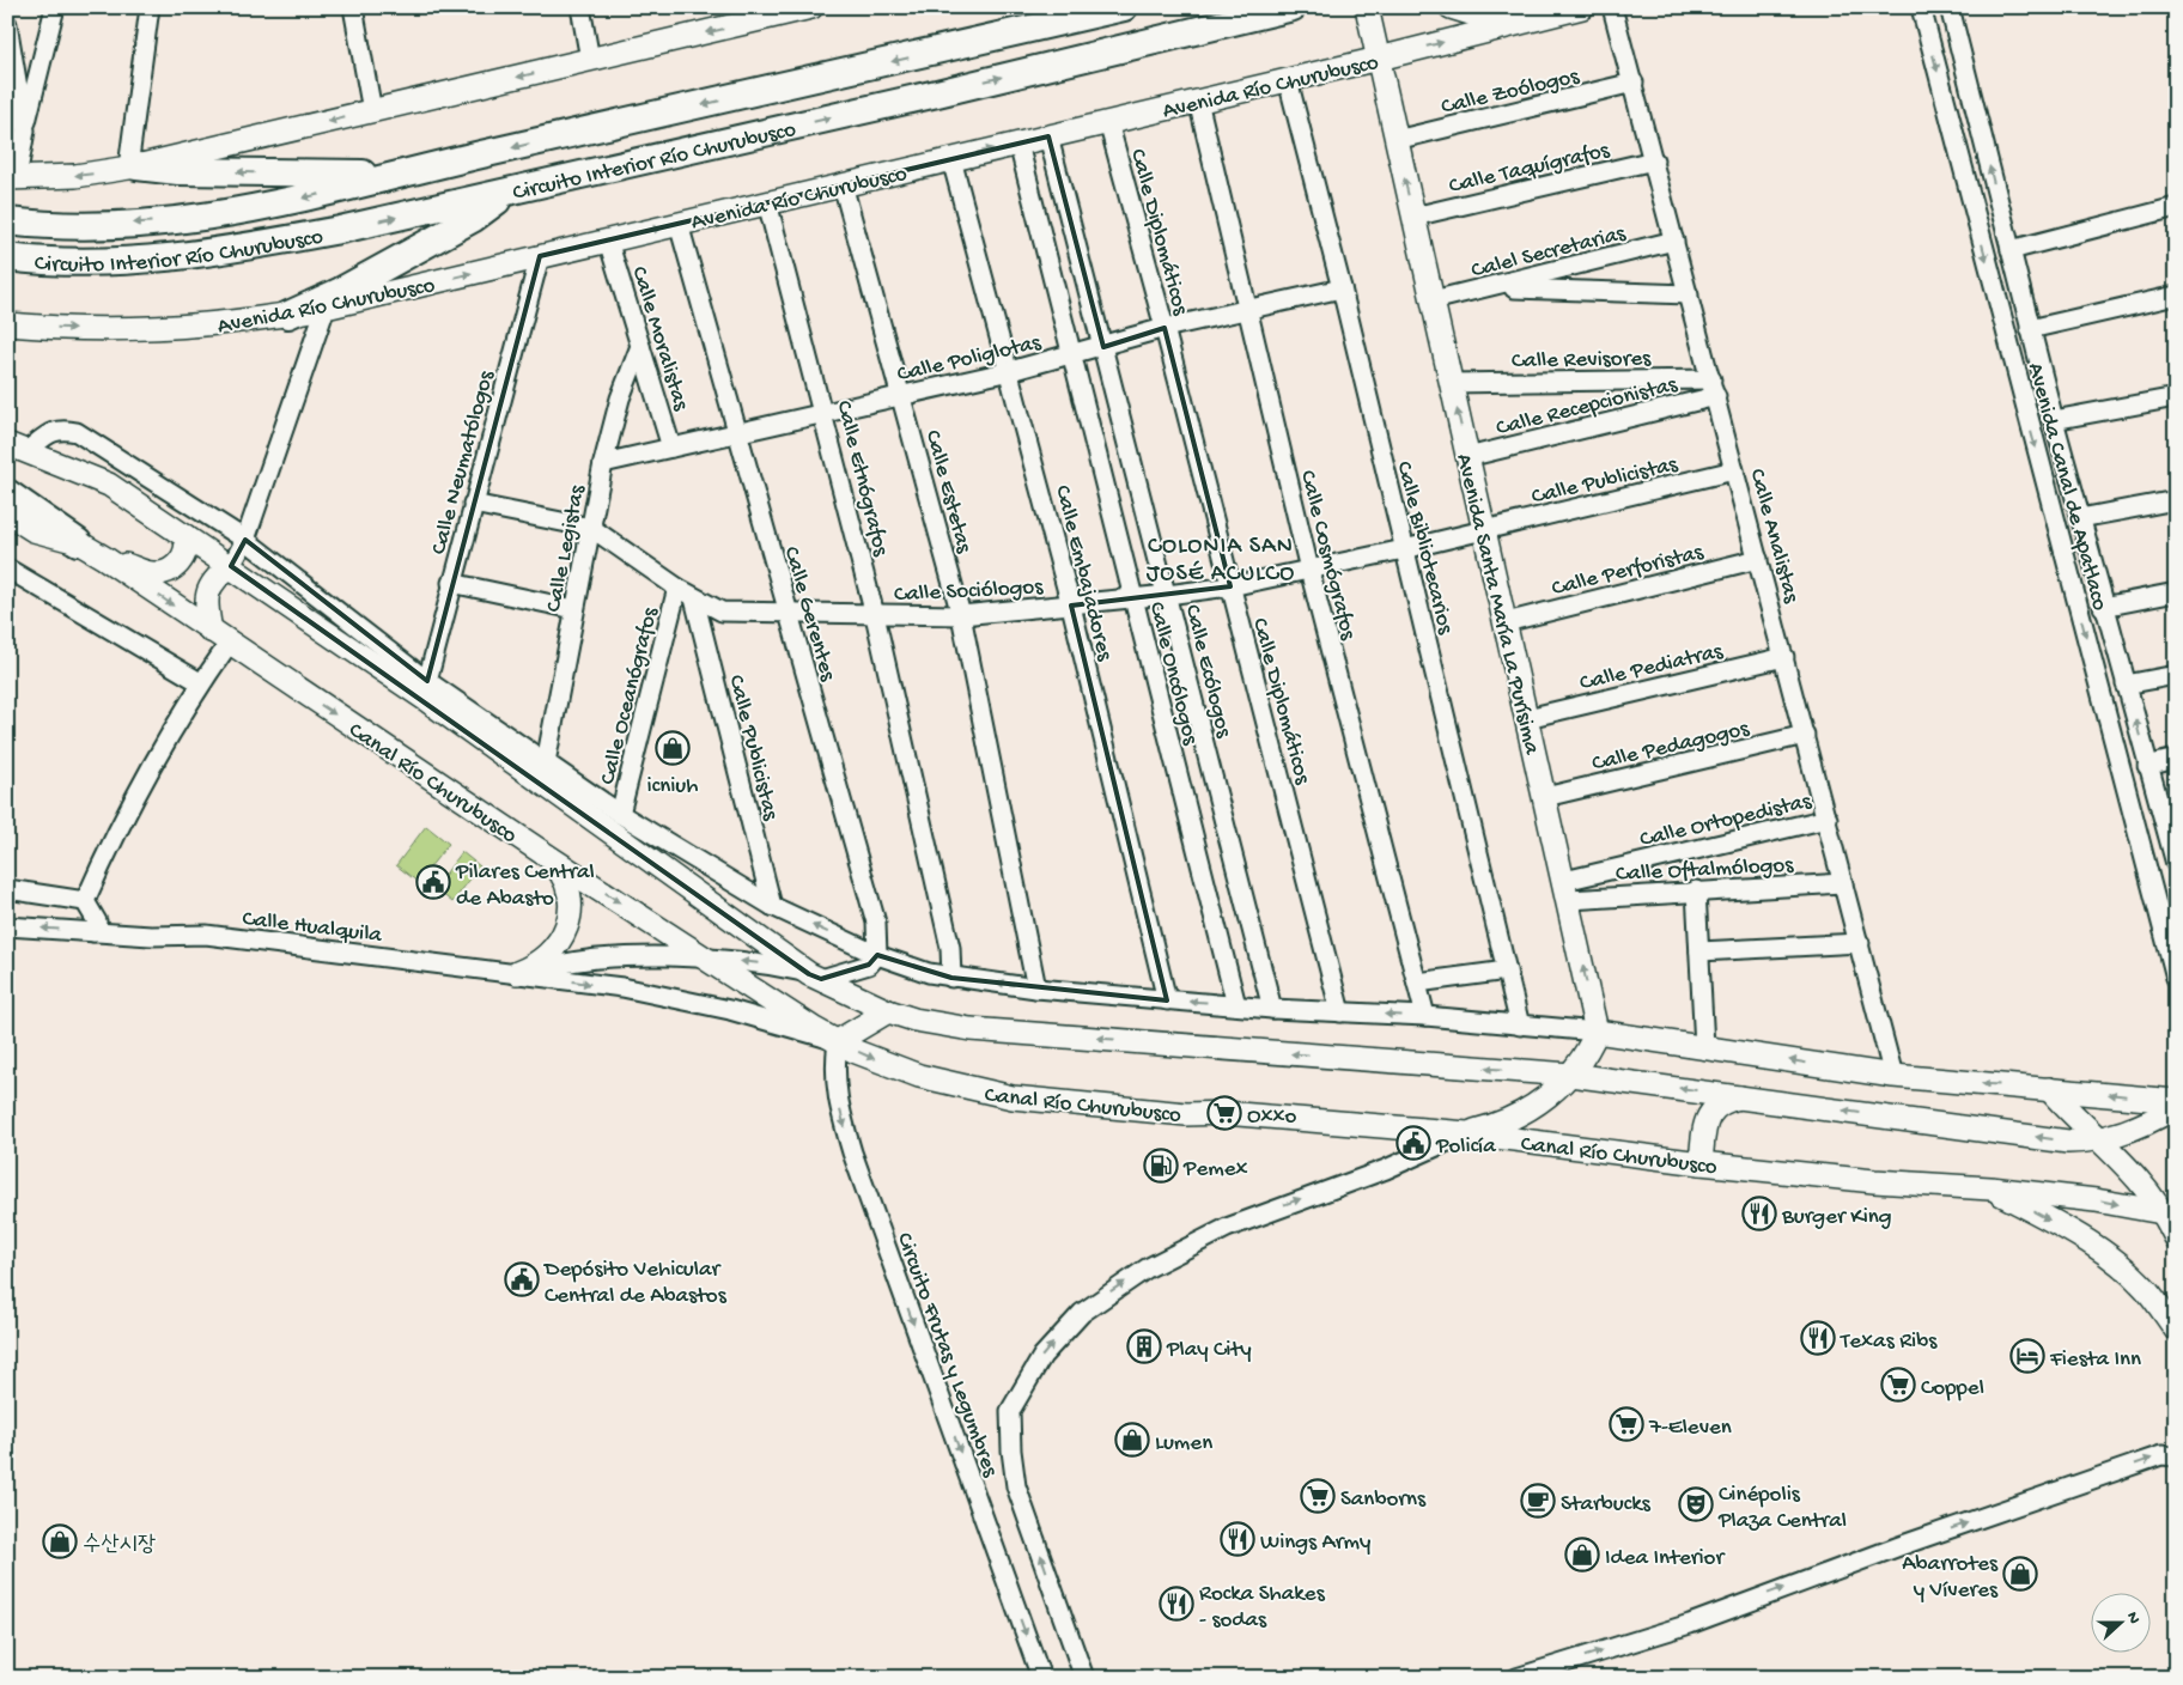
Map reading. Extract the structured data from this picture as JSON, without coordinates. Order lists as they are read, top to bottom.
{
  "streets": {
    "highway": ["Circuito Interior Río Churubusco"],
    "main road": ["Avenida Río Churubusco", "Avenida Santa María La Purísima", "Canal Río Churubusco"],
    "street": [
      "Calle Zoólogos",
      "Calle Taquígrafos",
      "Calle Diplomáticos",
      "Calel Secretarias",
      "Calle Moralistas",
      "Calle Poliglotas",
      "Calle Revisores",
      "Calle Recepcionistas",
      "Calle Neumatólogos",
      "Calle Etnógrafos",
      "Calle Publicistas",
      "Avenida Canal de Apatlaco",
      "Calle Estetas",
      "Calle Analistas",
      "Calle Bibliotecarios",
      "Calle Legistas",
      "Calle Cosmógrafos",
      "Calle Perforistas",
      "Calle Embajadores",
      "Calle Sociólogos",
      "Calle Gerentes",
      "Calle Pediatras",
      "Calle Ecólogos",
      "Calle Oncólogos",
      "Calle Oceanógrafos",
      "Calle Pedagogos",
      "Calle Ortopedistas",
      "Calle Oftalmólogos",
      "Calle Hualquila",
      "Circuito Frutas y Legumbres"
    ]
  },
  "crossings": [
    ["Avenida Río Churubusco", "Calle Diplomáticos"],
    ["Avenida Río Churubusco", "Calle Moralistas"],
    ["Avenida Río Churubusco", "Calle Neumatólogos"],
    ["Avenida Río Churubusco", "Calle Etnógrafos"],
    ["Avenida Río Churubusco", "Calle Estetas"],
    ["Avenida Río Churubusco", "Calle Bibliotecarios"],
    ["Avenida Río Churubusco", "Calle Cosmógrafos"],
    ["Avenida Río Churubusco", "Calle Embajadores"],
    ["Avenida Río Churubusco", "Avenida Santa María La Purísima"],
    ["Avenida Río Churubusco", "Calle Gerentes"],
    ["Avenida Río Churubusco", "Calle Ecólogos"],
    ["Avenida Río Churubusco", "Calle Oncólogos"],
    ["Calle Zoólogos", "Calle Analistas"],
    ["Calle Zoólogos", "Avenida Santa María La Purísima"],
    ["Calle Taquígrafos", "Calle Analistas"],
    ["Calle Taquígrafos", "Avenida Santa María La Purísima"],
    ["Calle Diplomáticos", "Calle Poliglotas"],
    ["Calle Diplomáticos", "Calle Sociólogos"],
    ["Calel Secretarias", "Calle Analistas"],
    ["Calel Secretarias", "Avenida Santa María La Purísima"],
    ["Calle Moralistas", "Calle Poliglotas"],
    ["Calle Moralistas", "Calle Legistas"],
    ["Calle Poliglotas", "Calle Etnógrafos"],
    ["Calle Poliglotas", "Calle Estetas"],
    ["Calle Poliglotas", "Calle Bibliotecarios"],
    ["Calle Poliglotas", "Calle Legistas"],
    ["Calle Poliglotas", "Calle Cosmógrafos"],
    ["Calle Poliglotas", "Calle Embajadores"],
    ["Calle Poliglotas", "Calle Gerentes"],
    ["Calle Poliglotas", "Calle Ecólogos"],
    ["Calle Poliglotas", "Calle Oncólogos"],
    ["Calle Revisores", "Calle Recepcionistas"],
    ["Calle Revisores", "Calle Analistas"],
    ["Calle Revisores", "Avenida Santa María La Purísima"],
    ["Calle Recepcionistas", "Calle Analistas"],
    ["Calle Recepcionistas", "Avenida Santa María La Purísima"],
    ["Calle Neumatólogos", "Calle Sociólogos"],
    ["Calle Etnógrafos", "Calle Sociólogos"],
    ["Calle Publicistas", "Calle Analistas"],
    ["Calle Publicistas", "Calle Sociólogos"],
    ["Calle Publicistas", "Avenida Santa María La Purísima"],
    ["Calle Estetas", "Calle Sociólogos"],
    ["Calle Analistas", "Calle Perforistas"],
    ["Calle Analistas", "Calle Pediatras"],
    ["Calle Analistas", "Calle Pedagogos"],
    ["Calle Analistas", "Calle Ortopedistas"],
    ["Calle Analistas", "Calle Oftalmólogos"],
    ["Calle Bibliotecarios", "Calle Sociólogos"],
    ["Calle Legistas", "Calle Sociólogos"],
    ["Calle Cosmógrafos", "Calle Sociólogos"],
    ["Calle Perforistas", "Avenida Santa María La Purísima"],
    ["Calle Embajadores", "Calle Sociólogos"],
    ["Calle Sociólogos", "Avenida Santa María La Purísima"],
    ["Calle Sociólogos", "Calle Gerentes"],
    ["Calle Sociólogos", "Calle Ecólogos"],
    ["Calle Sociólogos", "Calle Oncólogos"],
    ["Calle Sociólogos", "Calle Oceanógrafos"],
    ["Avenida Santa María La Purísima", "Calle Pediatras"],
    ["Avenida Santa María La Purísima", "Calle Pedagogos"],
    ["Avenida Santa María La Purísima", "Calle Ortopedistas"],
    ["Avenida Santa María La Purísima", "Calle Oftalmólogos"],
    ["Canal Río Churubusco", "Calle Hualquila"],
    ["Canal Río Churubusco", "Circuito Frutas y Legumbres"],
    ["Calle Ortopedistas", "Calle Oftalmólogos"],
    ["Calle Hualquila", "Circuito Frutas y Legumbres"]
  ],
  "one_way": ["Circuito Frutas y Legumbres"],
  "districts": ["COLONIA SAN JOSÉ ACULCO"],
  "places": {
    "shop": [
      "icniuh",
      "Lumen",
      "수산시장",
      "Idea Interior",
      "Abarrotes y Víveres"
    ],
    "public building": ["Pilares Central de Abasto", "Policía", "Depósito Vehicular Central de Abastos"],
    "supermarket": [
      "Oxxo",
      "Coppel",
      "7-Eleven",
      "Sanborns"
    ],
    "fuel station": ["Pemex"],
    "restaurant": [
      "Burger King",
      "Texas Ribs",
      "Wings Army",
      "Rocka Shakes - sodas"
    ],
    "building": ["Play City"],
    "hotel": ["Fiesta Inn"],
    "cafe": ["Starbucks"],
    "theatre": ["Cinépolis Plaza Central"]
  },
  "north": "right"
}
